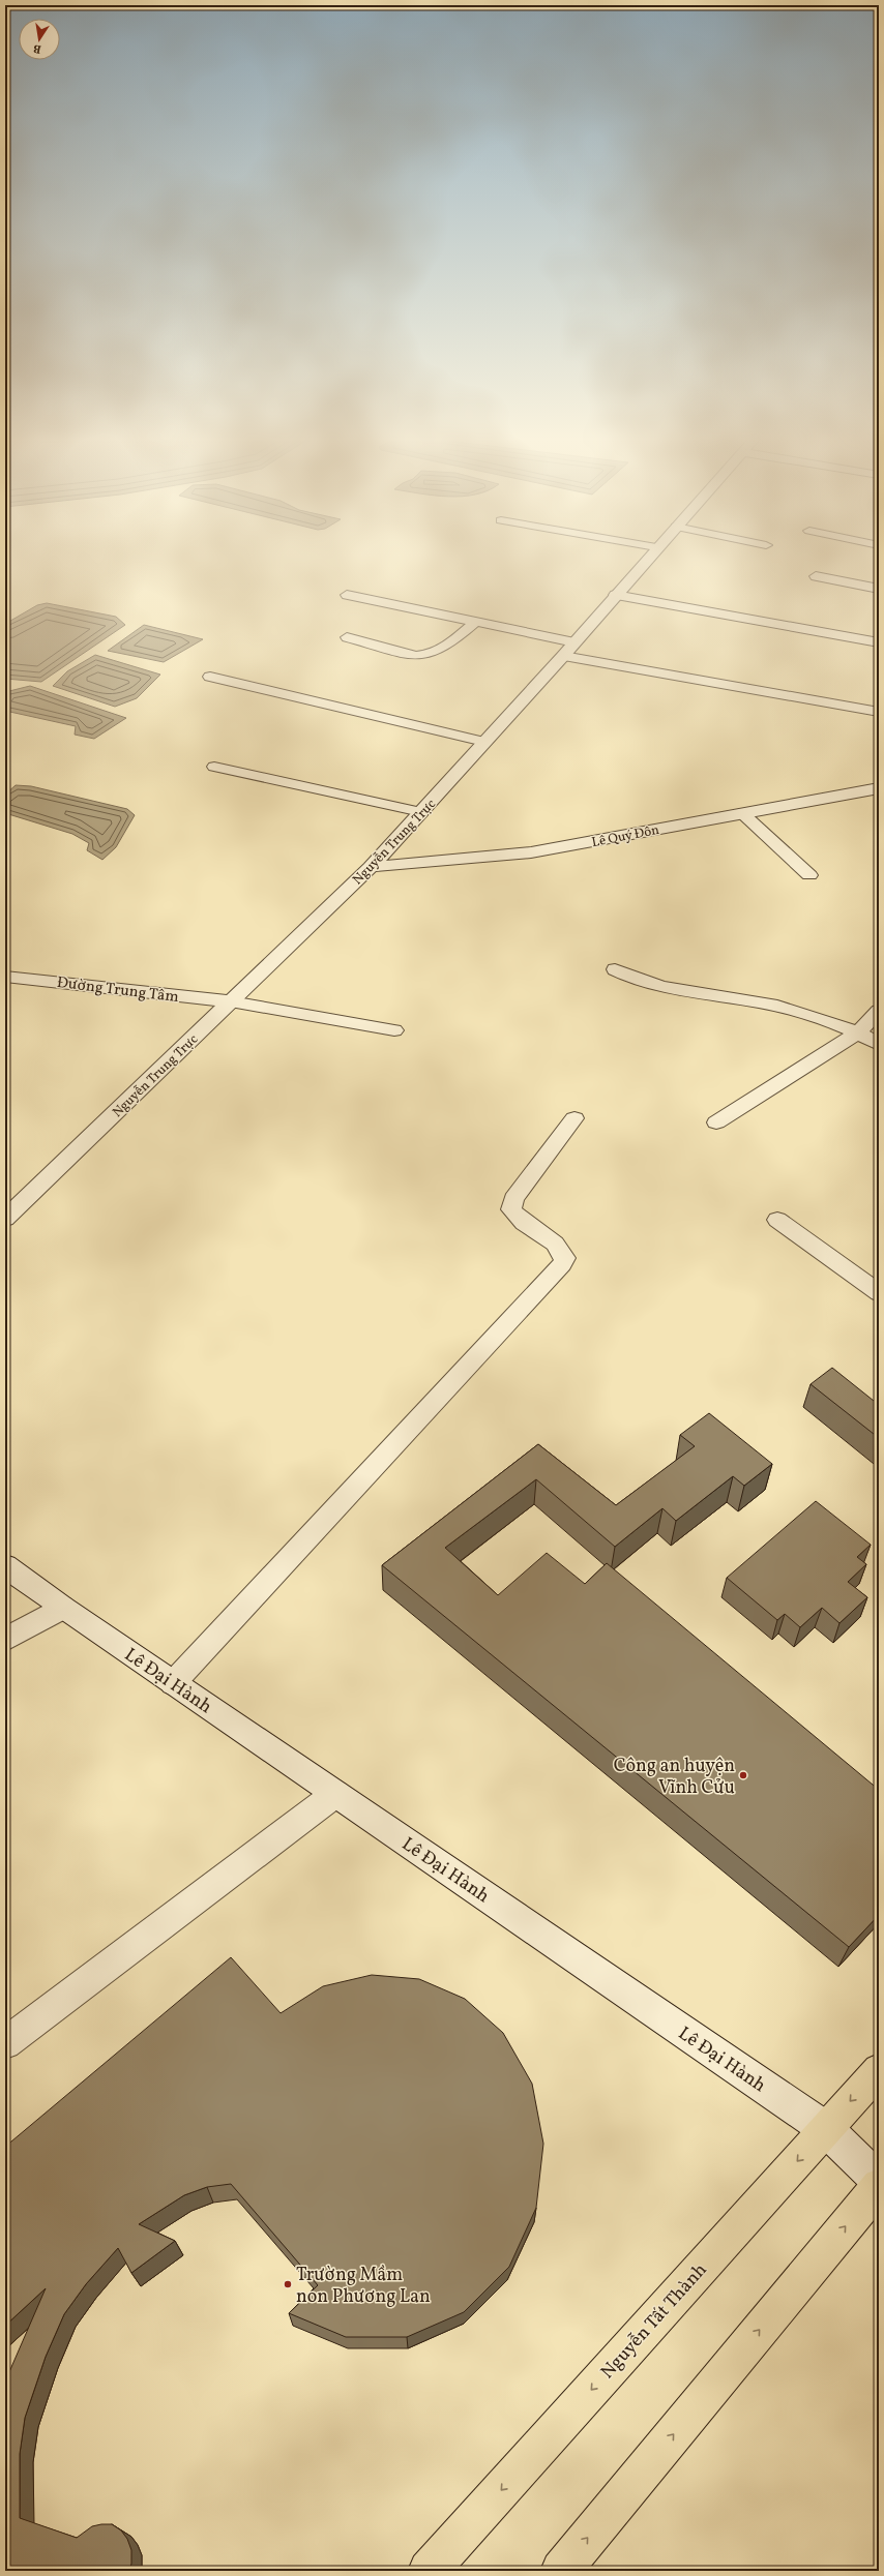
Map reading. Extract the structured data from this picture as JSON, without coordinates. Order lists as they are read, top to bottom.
{
  "streets": {
    "main road": ["Nguyễn Tất Thành"],
    "street": [
      "Lê Quý Đôn",
      "Nguyễn Trung Trực",
      "Đường Trung Tâm",
      "Lê Đại Hành"
    ]
  },
  "crossings": [
    ["Lê Quý Đôn", "Nguyễn Trung Trực"],
    ["Nguyễn Trung Trực", "Đường Trung Tâm"],
    ["Lê Đại Hành", "Nguyễn Tất Thành"]
  ],
  "places": ["Công an huyện Vĩnh Cửu", "Trường Mầm non Phương Lan"],
  "north": "bottom"
}
